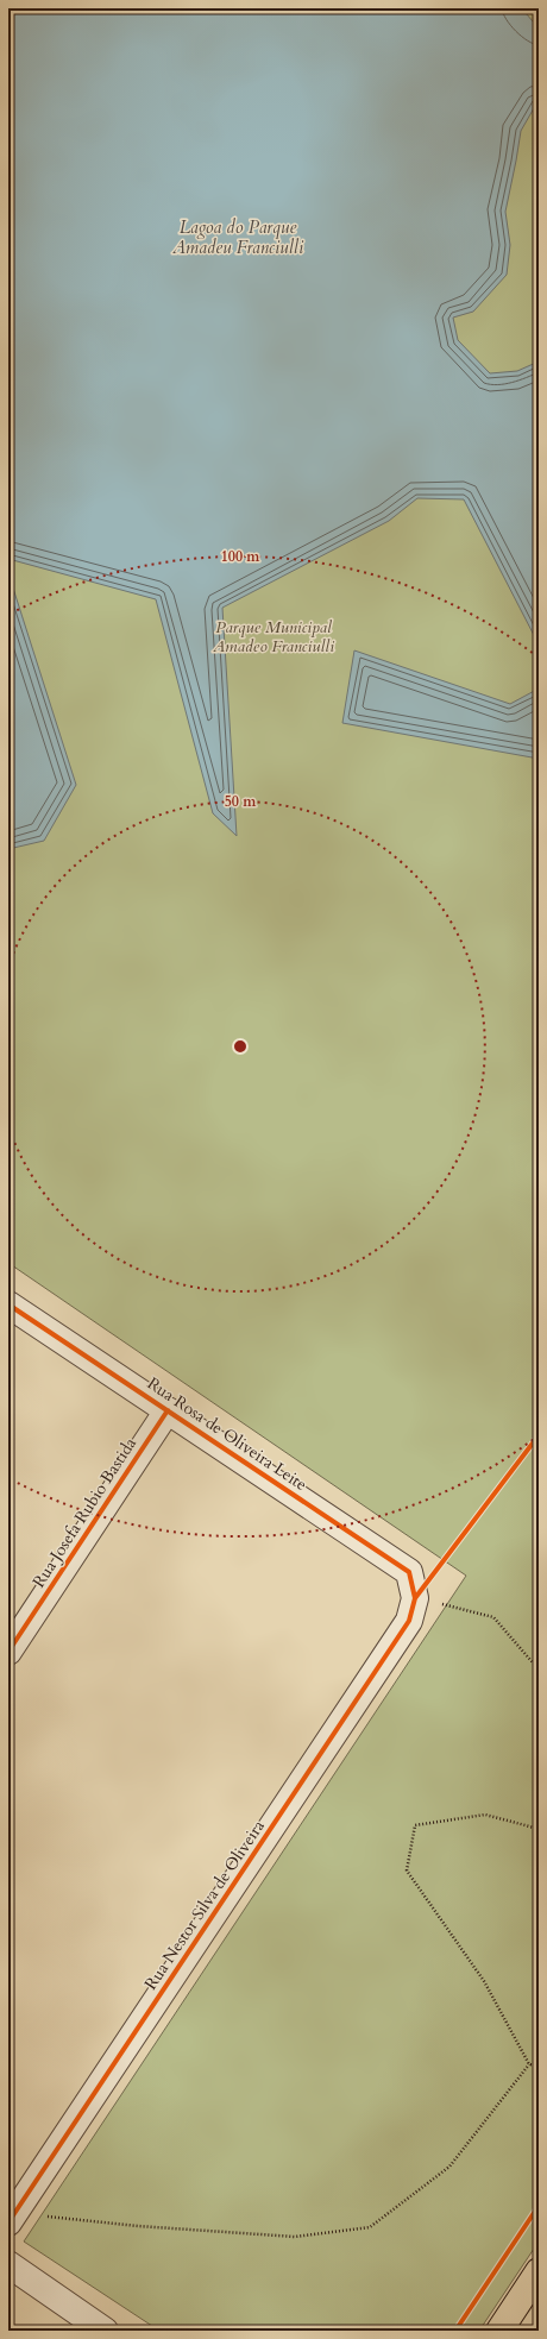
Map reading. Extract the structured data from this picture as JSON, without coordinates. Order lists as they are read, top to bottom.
{
  "streets": {
    "street": ["Rua Rosa de Oliveira Leite", "Rua Josefa Rubio Bastida", "Rua Nestor Silva de Oliveira"]
  },
  "crossings": [
    ["Rua Rosa de Oliveira Leite", "Rua Josefa Rubio Bastida"],
    ["Rua Rosa de Oliveira Leite", "Rua Nestor Silva de Oliveira"]
  ],
  "water": ["Lagoa do Parque Amadeu Franciulli"],
  "parks": ["Parque Municipal Amadeo Franciulli"],
  "rings": ["100 m", "50 m"]
}
